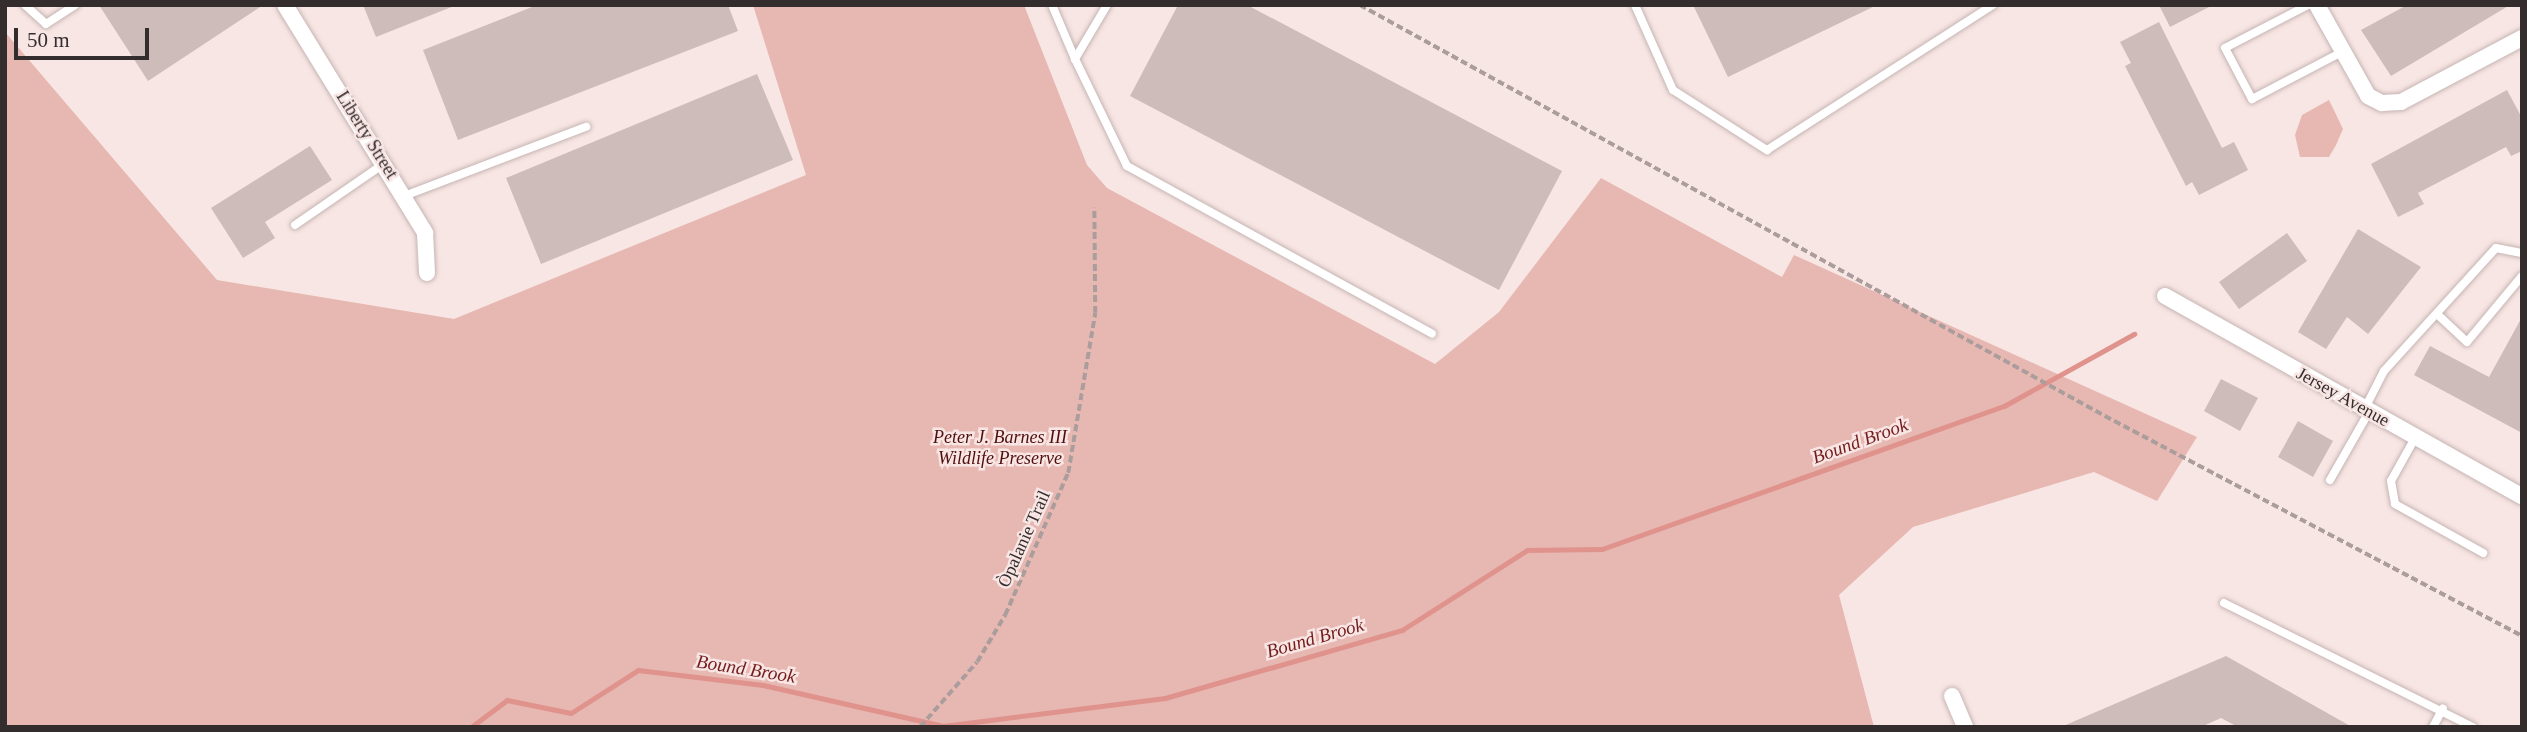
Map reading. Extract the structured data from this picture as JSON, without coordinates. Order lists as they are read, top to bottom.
{
  "streets": {
    "street": ["Liberty Street", "Jersey Avenue"],
    "path": ["Òpalanie Trail"]
  },
  "water": ["Bound Brook"],
  "parks": ["Peter J. Barnes III Wildlife Preserve"],
  "scale_bar": "50 m"
}
